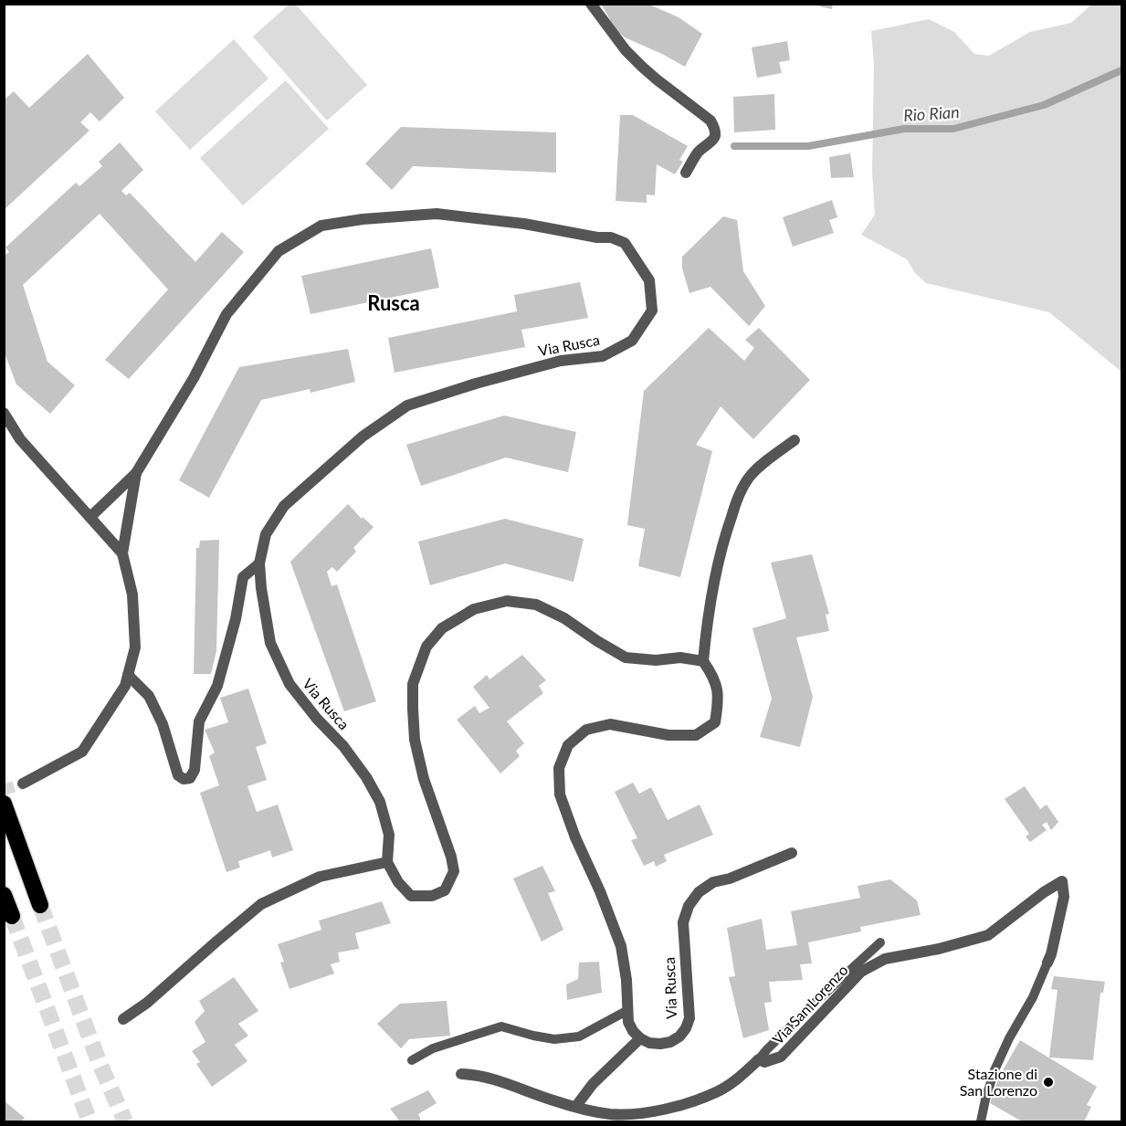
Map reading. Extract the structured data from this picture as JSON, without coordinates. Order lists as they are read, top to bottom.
{
  "streets": {
    "street": ["Via Rusca", "Via San Lorenzo"]
  },
  "districts": ["Rusca"],
  "water": ["Rio Rian"],
  "places": ["Stazione di San Lorenzo"]
}
